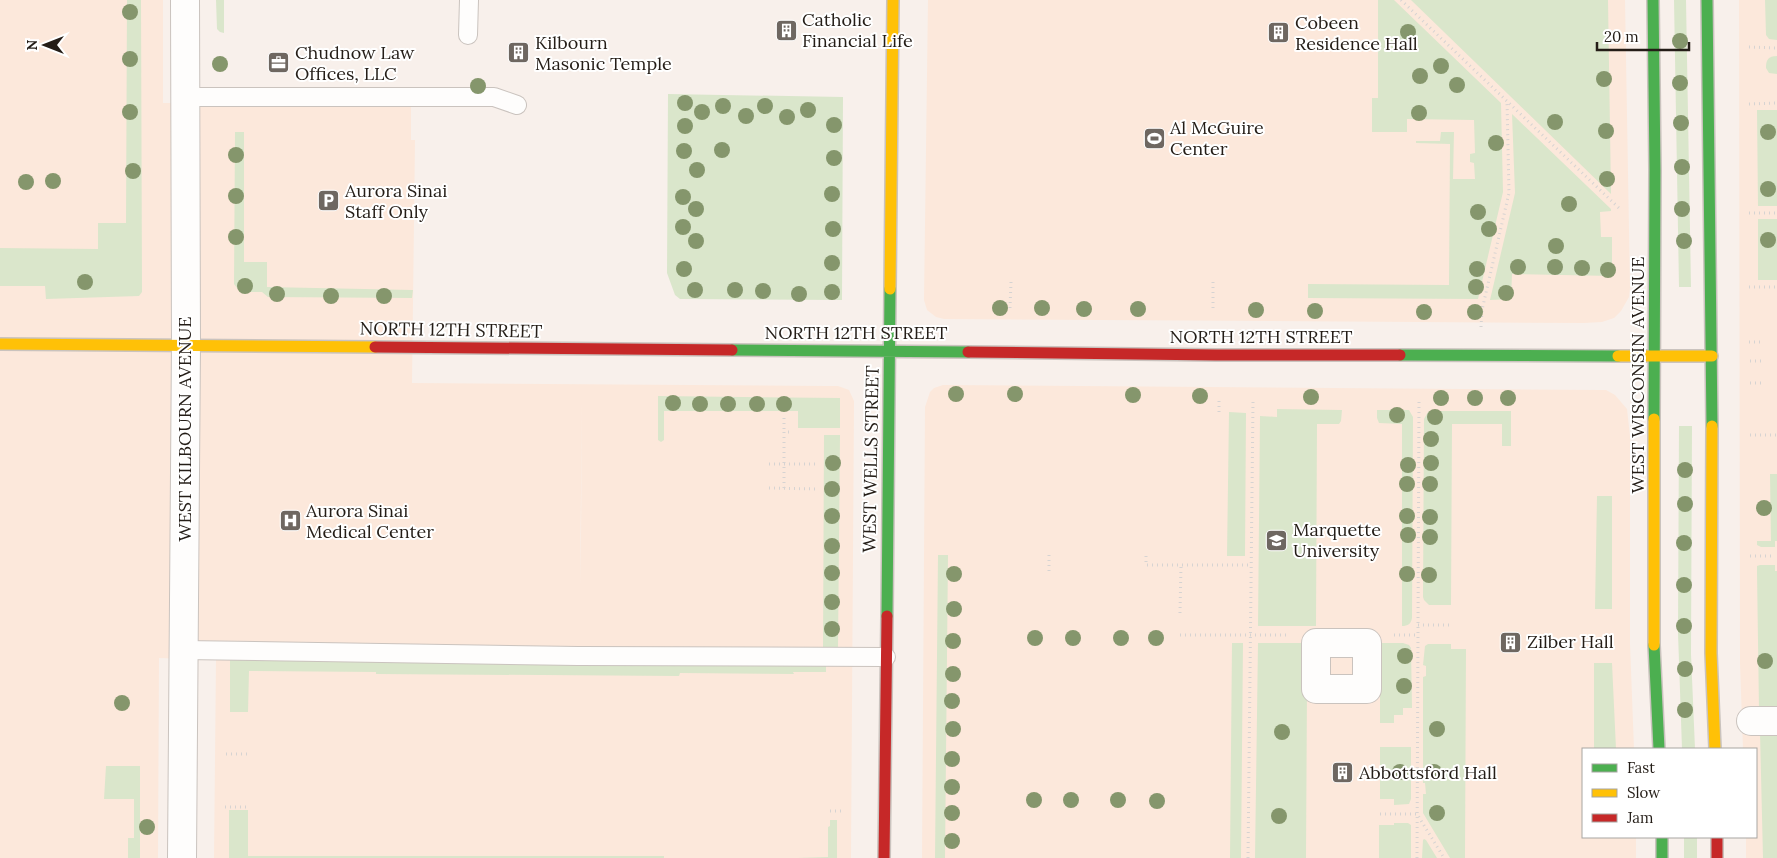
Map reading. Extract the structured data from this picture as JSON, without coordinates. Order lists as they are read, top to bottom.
{
  "streets": {
    "street": [
      "NORTH 12TH STREET",
      "WEST WISCONSIN AVENUE",
      "WEST KILBOURN AVENUE",
      "WEST WELLS STREET"
    ]
  },
  "crossings": [
    ["NORTH 12TH STREET", "WEST WISCONSIN AVENUE"],
    ["NORTH 12TH STREET", "WEST KILBOURN AVENUE"],
    ["NORTH 12TH STREET", "WEST WELLS STREET"]
  ],
  "places": {
    "building": [
      "Catholic Financial Life",
      "Cobeen Residence Hall",
      "Kilbourn Masonic Temple",
      "Zilber Hall",
      "Abbottsford Hall"
    ],
    "office": ["Chudnow Law Offices, LLC"],
    "sports": ["Al McGuire Center"],
    "parking": ["Aurora Sinai Staff Only"],
    "hospital": ["Aurora Sinai Medical Center"],
    "school or university": ["Marquette University"]
  },
  "legend": ["Fast", "Slow", "Jam"],
  "scale_bar": "20 m",
  "north": "left"
}
